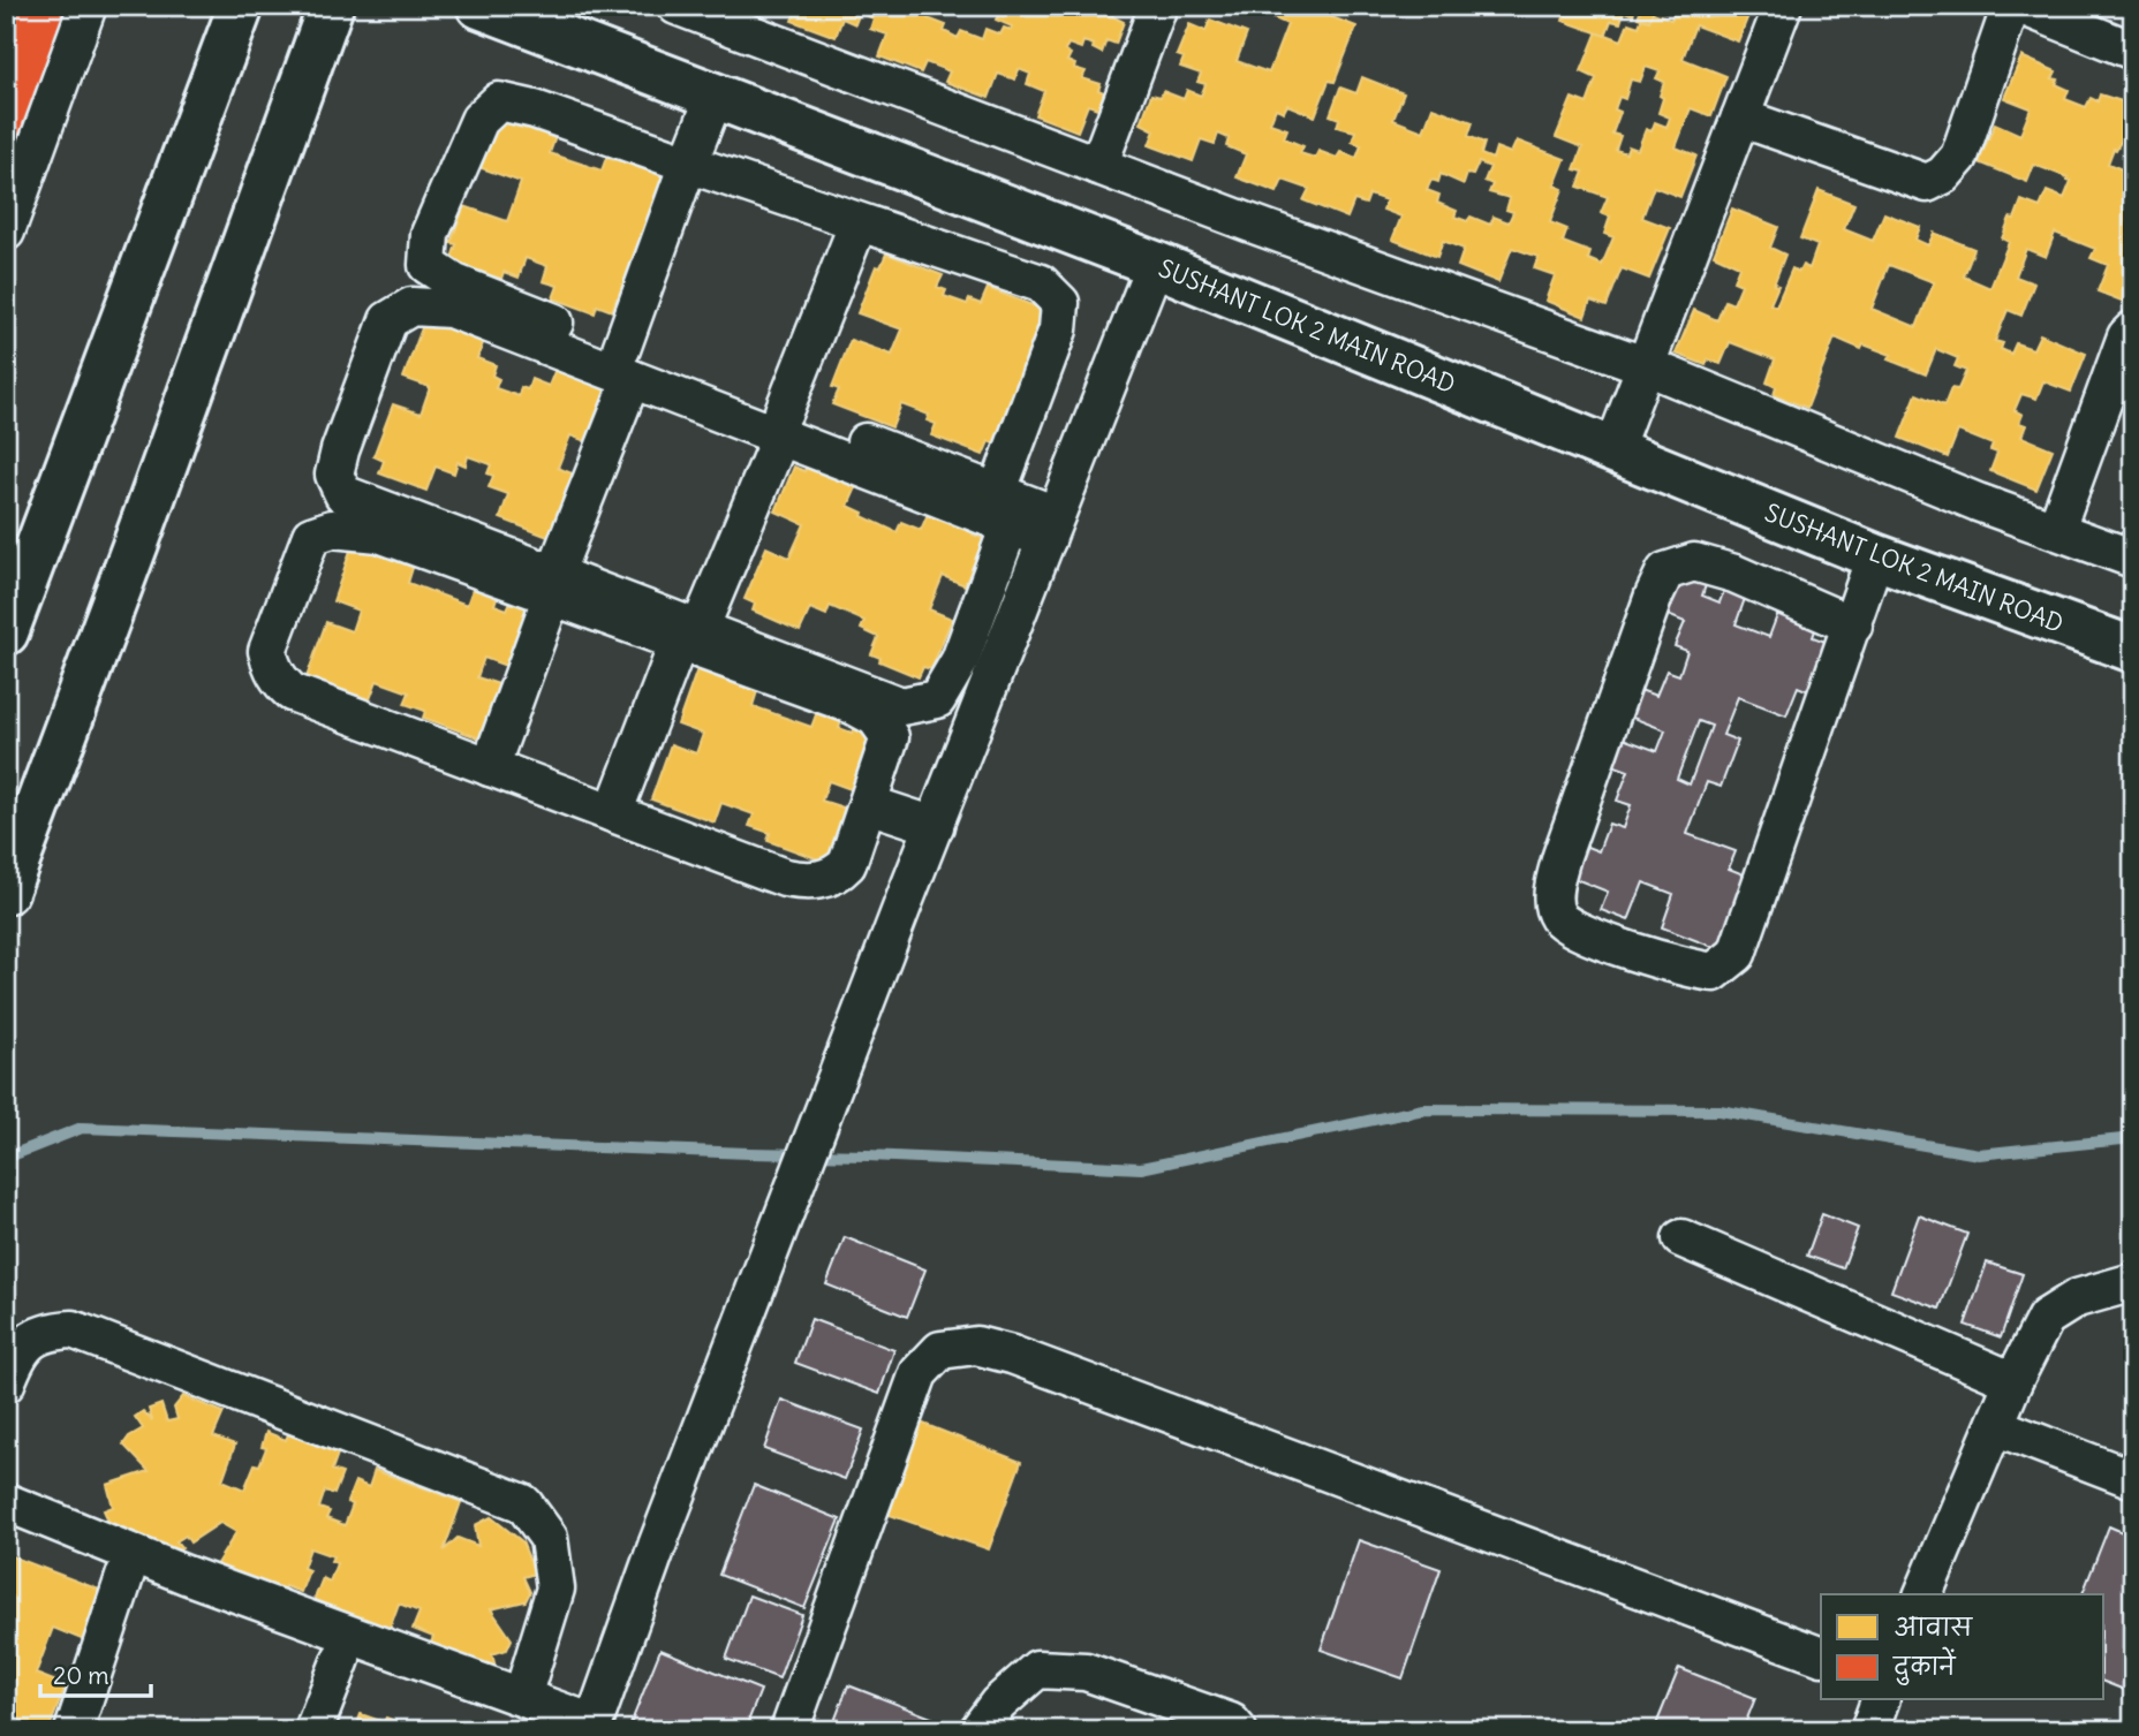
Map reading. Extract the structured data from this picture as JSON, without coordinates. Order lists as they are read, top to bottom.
{
  "streets": {
    "street": ["SUSHANT LOK 2 MAIN ROAD"]
  },
  "legend": ["आवास", "दुकानें"],
  "scale_bar": "20 m"
}
